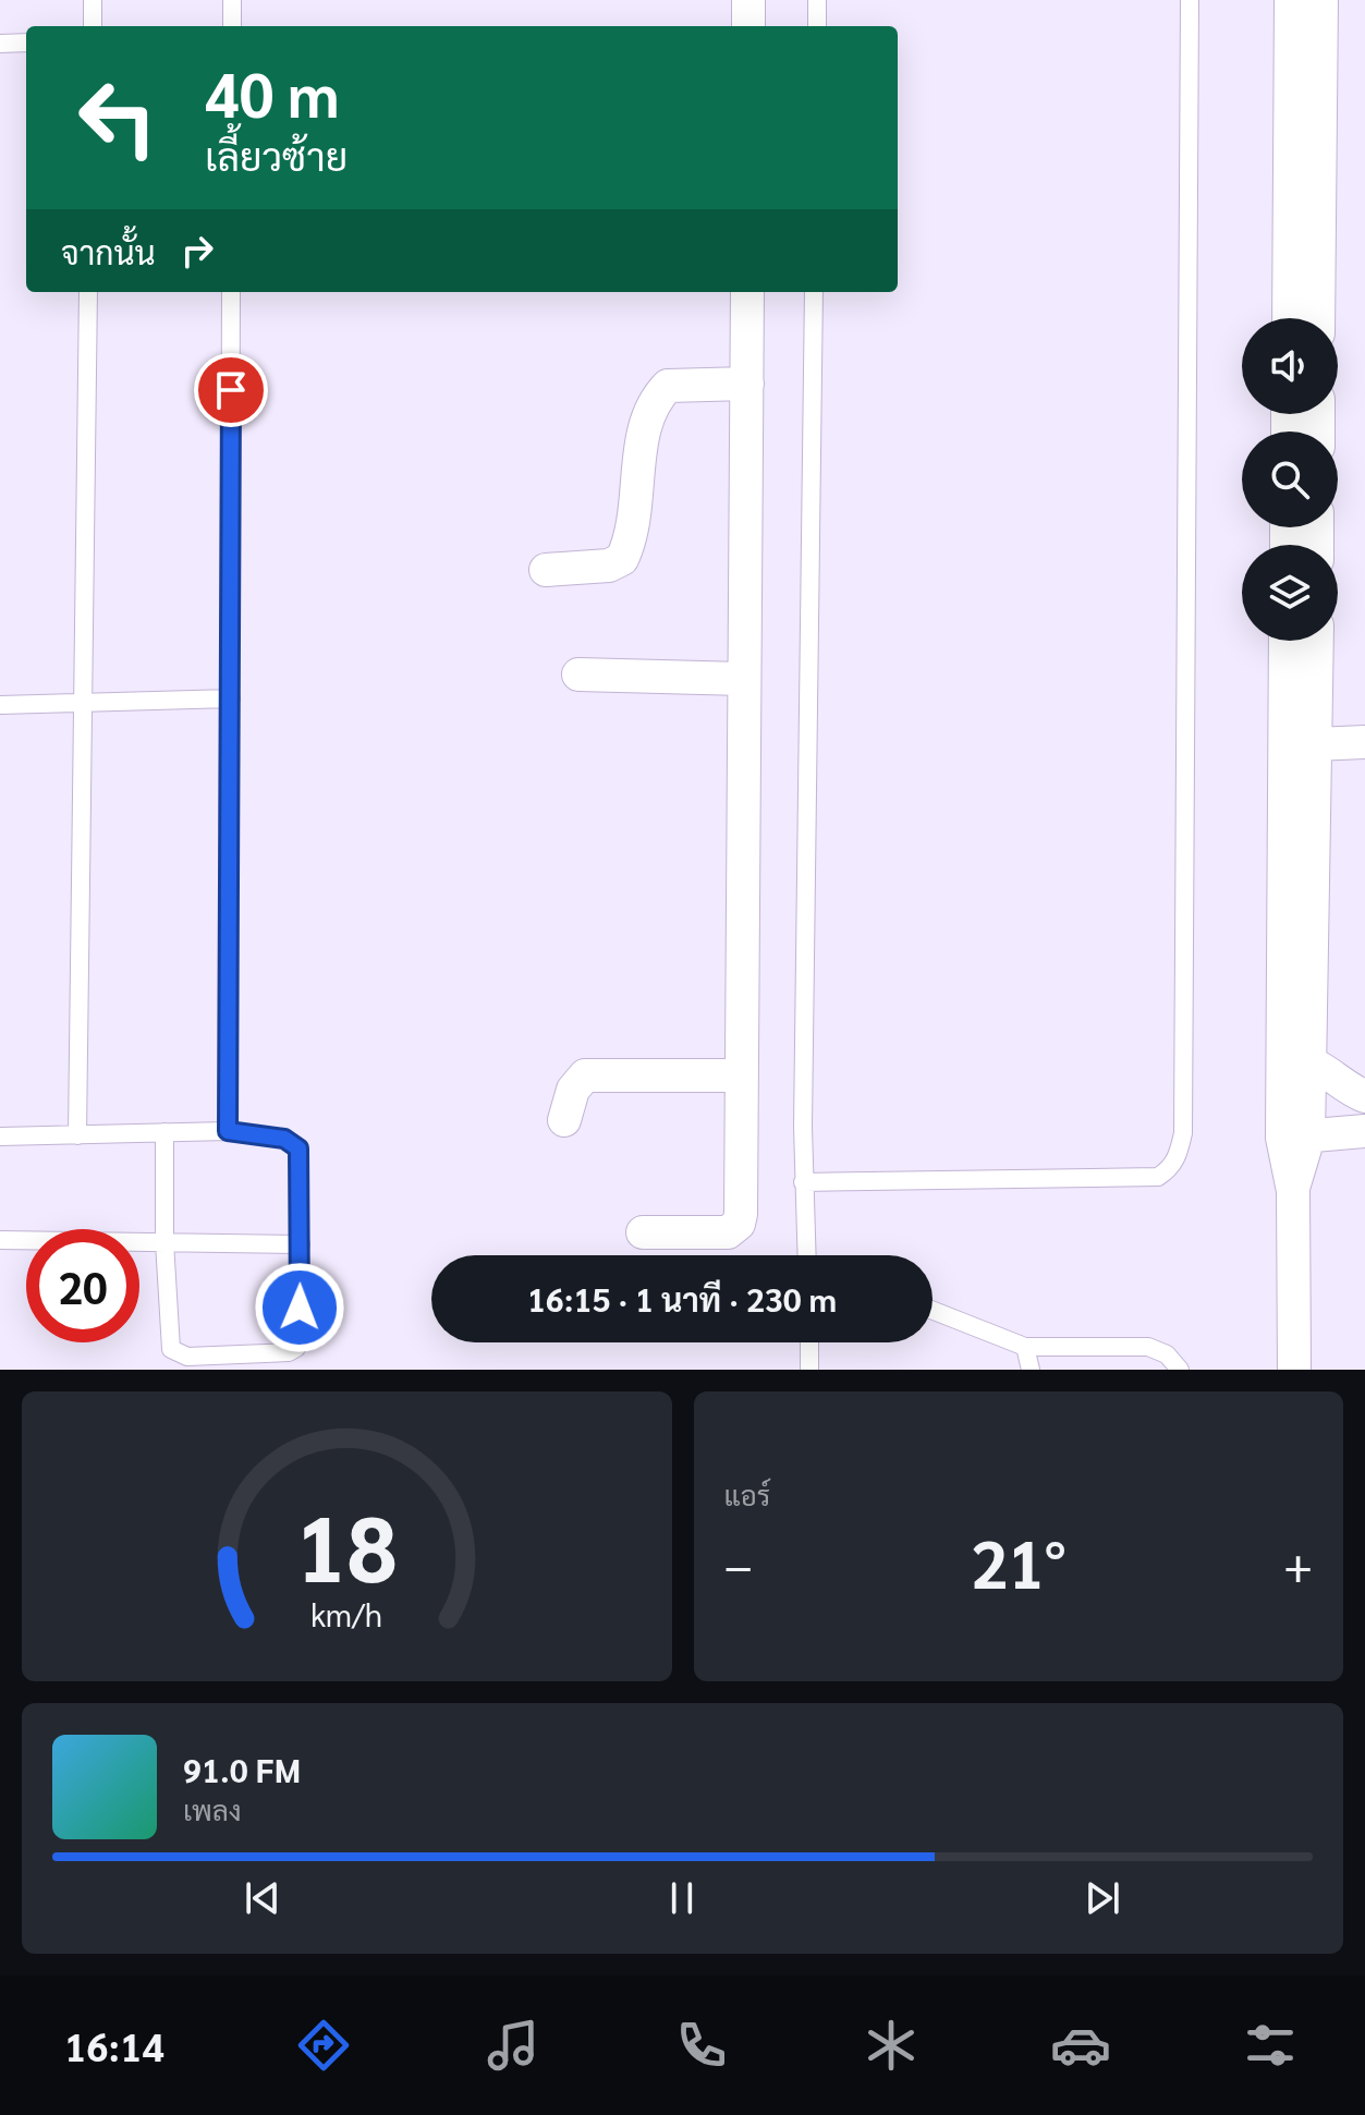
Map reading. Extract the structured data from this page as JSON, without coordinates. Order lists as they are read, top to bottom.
{
  "page": {
    "turn": ["40 m", "เลี้ยวซ้าย"],
    "then": "จากนั้น",
    "limit": "20",
    "trip": "16:15 · 1 นาที · 230 m",
    "tile": "แอร์",
    "heat": ["−", "21°", "+"],
    "song": ["91.0 FM", "เพลง"],
    "tabs": "16:14",
    "gauge": ["18", "km/h"]
  }
}
